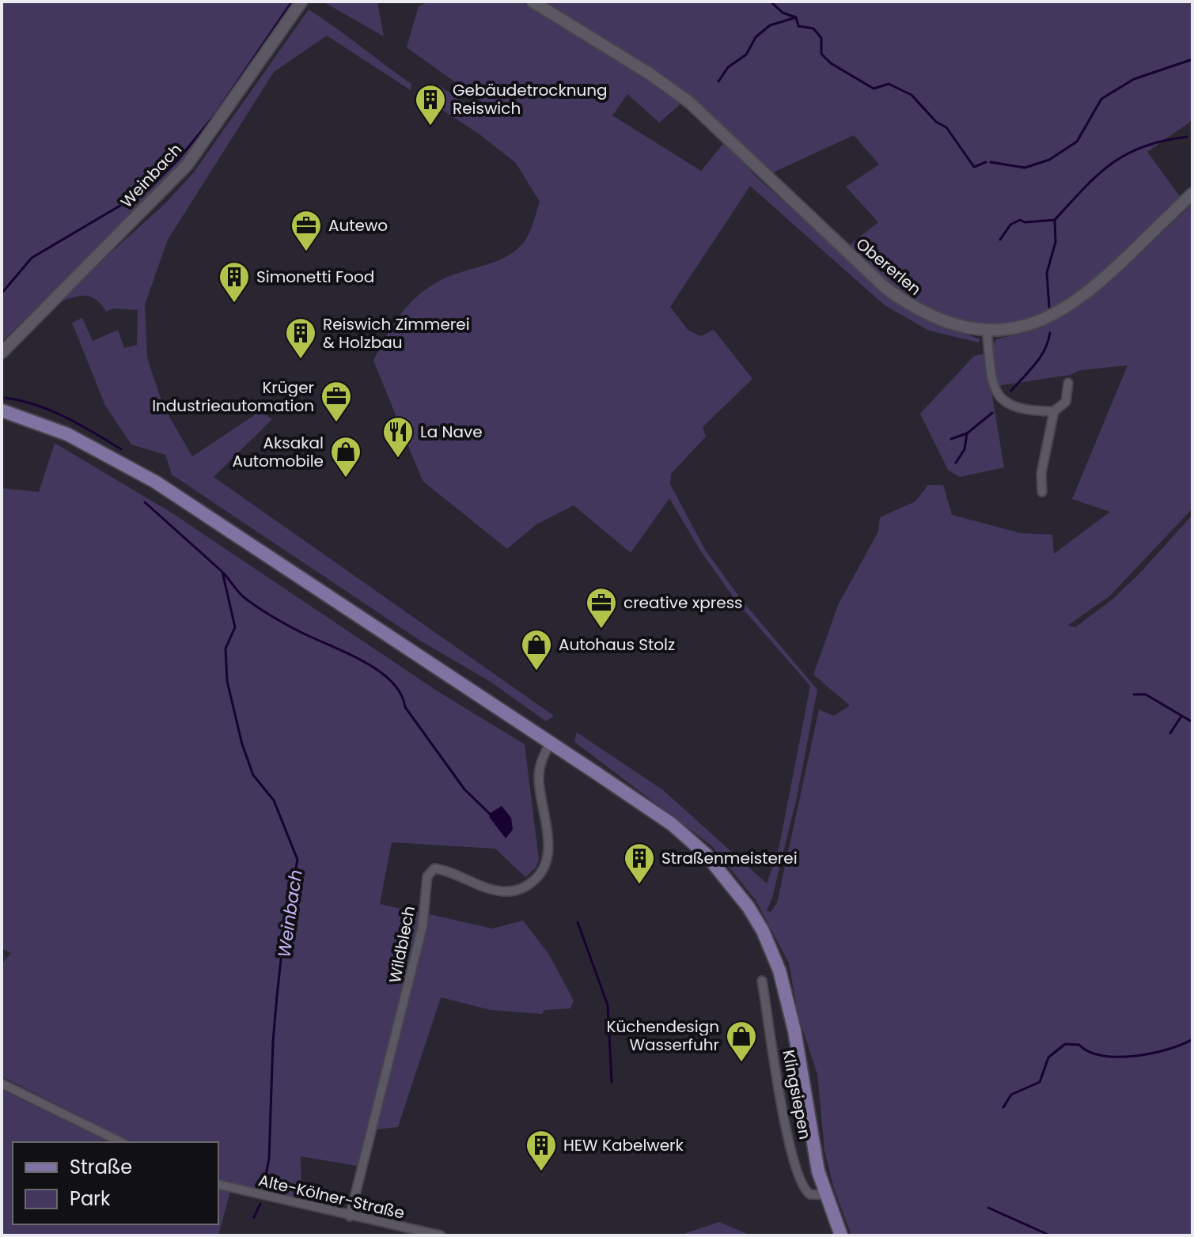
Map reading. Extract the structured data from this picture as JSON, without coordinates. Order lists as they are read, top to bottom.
{
  "streets": {
    "main road": ["Weinbach", "Obererlen"],
    "street": ["Wildblech", "Klingsiepen", "Alte-Kölner-Straße"]
  },
  "crossings": [
    ["Wildblech", "Alte-Kölner-Straße"]
  ],
  "water": ["Weinbach"],
  "places": {
    "building": [
      "Gebäudetrocknung Reiswich",
      "Simonetti Food",
      "Reiswich Zimmerei & Holzbau",
      "Straßenmeisterei",
      "HEW Kabelwerk"
    ],
    "office": ["Autewo", "Krüger Industrieautomation", "creative xpress"],
    "restaurant": ["La Nave"],
    "shop": ["Aksakal Automobile", "Autohaus Stolz", "Küchendesign Wasserfuhr"]
  },
  "legend": ["Straße", "Park"]
}
